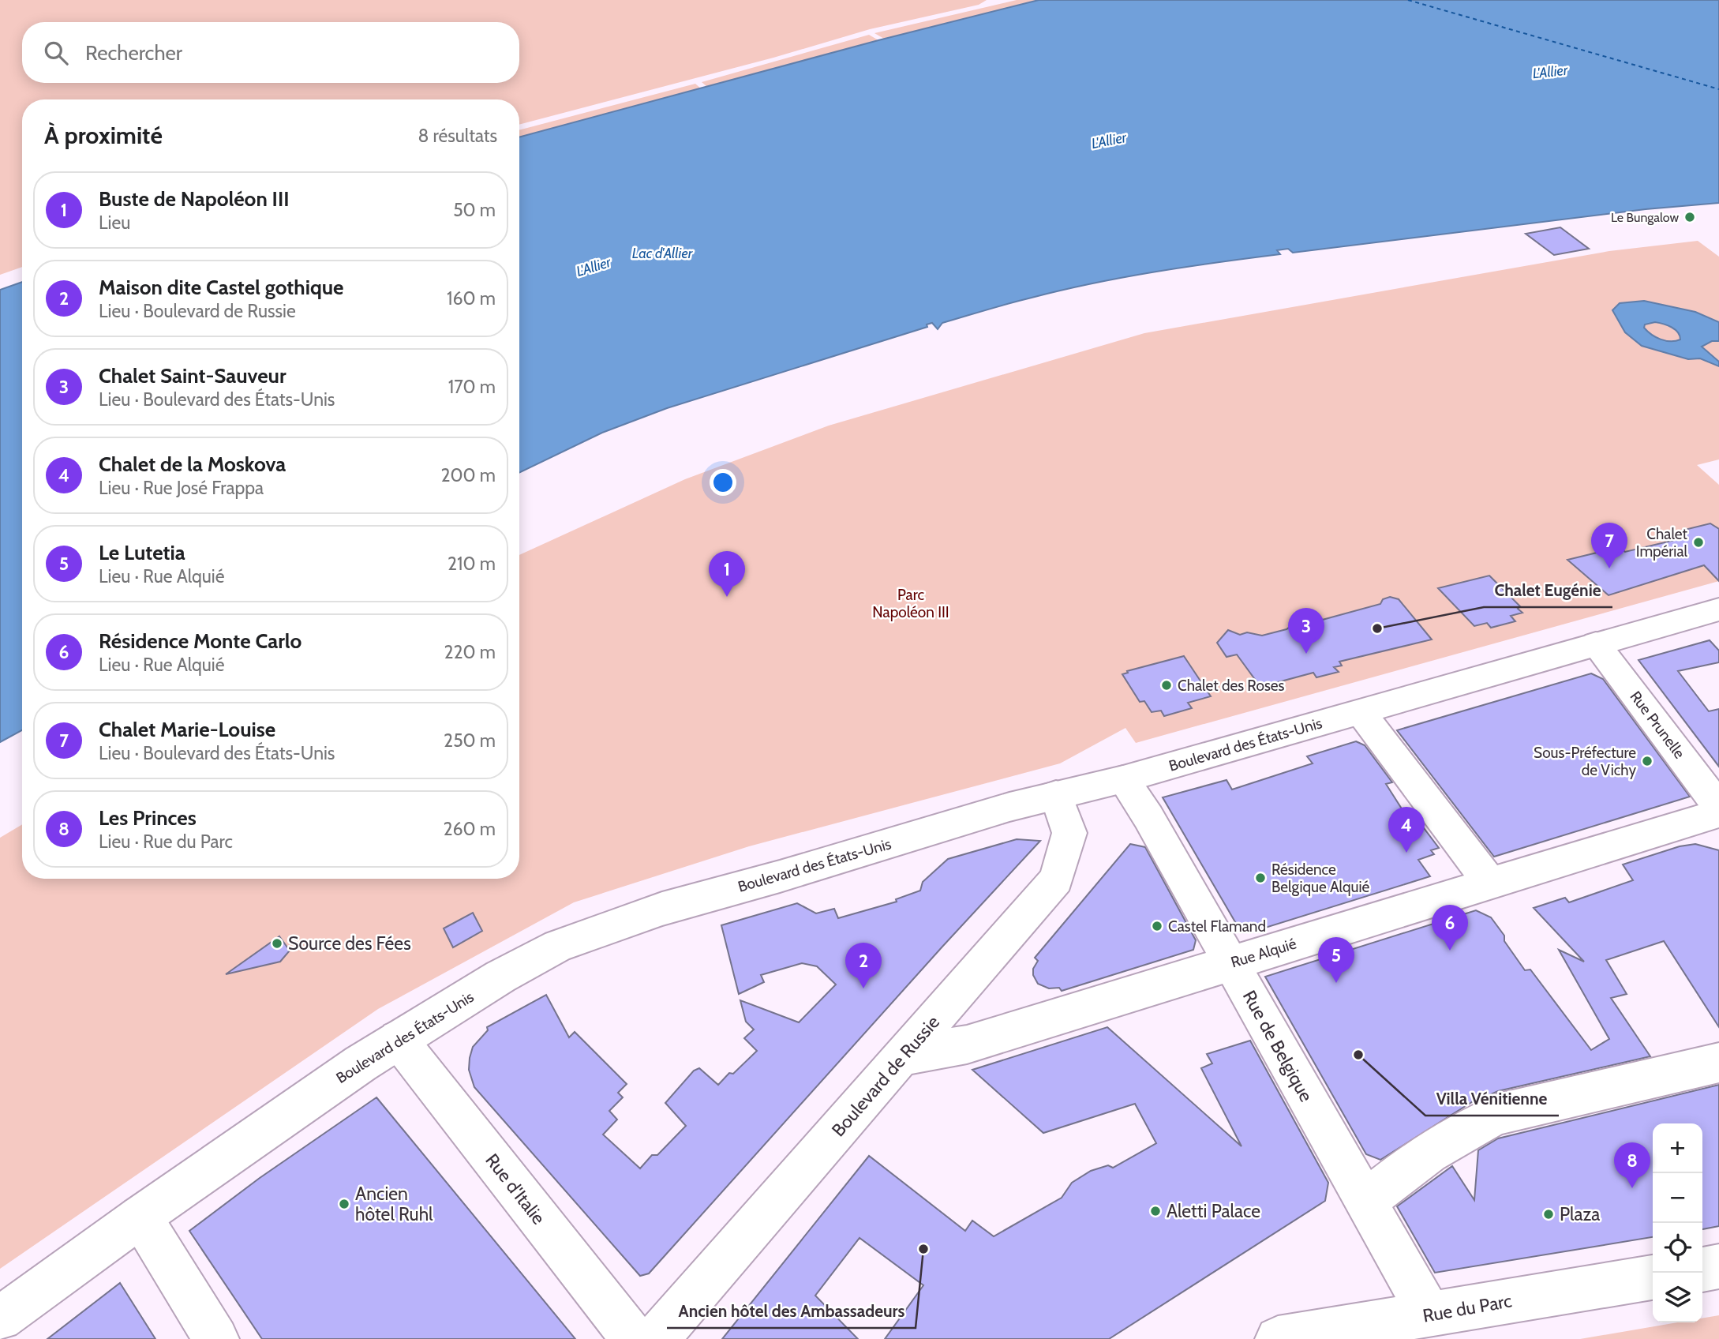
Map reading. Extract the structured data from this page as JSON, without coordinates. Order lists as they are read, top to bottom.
{
  "streets": {
    "street": [
      "Rue Prunelle",
      "Boulevard des États-Unis",
      "Rue Alquié",
      "Rue de Belgique",
      "Boulevard de Russie",
      "Rue d'Italie",
      "Rue du Parc"
    ]
  },
  "crossings": [
    ["Rue Prunelle", "Boulevard des États-Unis"],
    ["Boulevard des États-Unis", "Rue de Belgique"],
    ["Boulevard des États-Unis", "Boulevard de Russie"],
    ["Boulevard des États-Unis", "Rue d'Italie"],
    ["Rue Alquié", "Rue de Belgique"],
    ["Rue Alquié", "Boulevard de Russie"],
    ["Rue de Belgique", "Rue du Parc"]
  ],
  "water": ["L'Allier", "Lac d'Allier"],
  "parks": ["Parc Napoléon III"],
  "places": [
    "Le Bungalow",
    "Chalet Impérial",
    "Chalet Eugénie",
    "Chalet des Roses",
    "Sous-Préfecture de Vichy",
    "Résidence Belgique Alquié",
    "Castel Flamand",
    "Source des Fées",
    "Villa Vénitienne",
    "Ancien hôtel Ruhl",
    "Aletti Palace",
    "Plaza",
    "Ancien hôtel des Ambassadeurs"
  ],
  "page": {
    "search": "Rechercher",
    "heading": ["À proximité", "8 résultats"],
    "list": [
      {
        "mark": "1",
        "name": "Buste de Napoléon III",
        "note": "Lieu",
        "value": "50 m"
      },
      {
        "mark": "2",
        "name": "Maison dite Castel gothique",
        "note": "Lieu · Boulevard de Russie",
        "value": "160 m"
      },
      {
        "mark": "3",
        "name": "Chalet Saint-Sauveur",
        "note": "Lieu · Boulevard des États-Unis",
        "value": "170 m"
      },
      {
        "mark": "4",
        "name": "Chalet de la Moskova",
        "note": "Lieu · Rue José Frappa",
        "value": "200 m"
      },
      {
        "mark": "5",
        "name": "Le Lutetia",
        "note": "Lieu · Rue Alquié",
        "value": "210 m"
      },
      {
        "mark": "6",
        "name": "Résidence Monte Carlo",
        "note": "Lieu · Rue Alquié",
        "value": "220 m"
      },
      {
        "mark": "7",
        "name": "Chalet Marie-Louise",
        "note": "Lieu · Boulevard des États-Unis",
        "value": "250 m"
      },
      {
        "mark": "8",
        "name": "Les Princes",
        "note": "Lieu · Rue du Parc",
        "value": "260 m"
      }
    ],
    "pins": [
      "7",
      "1",
      "3",
      "4",
      "6",
      "5",
      "2",
      "8"
    ],
    "map_buttons": ["+", "−"]
  }
}
